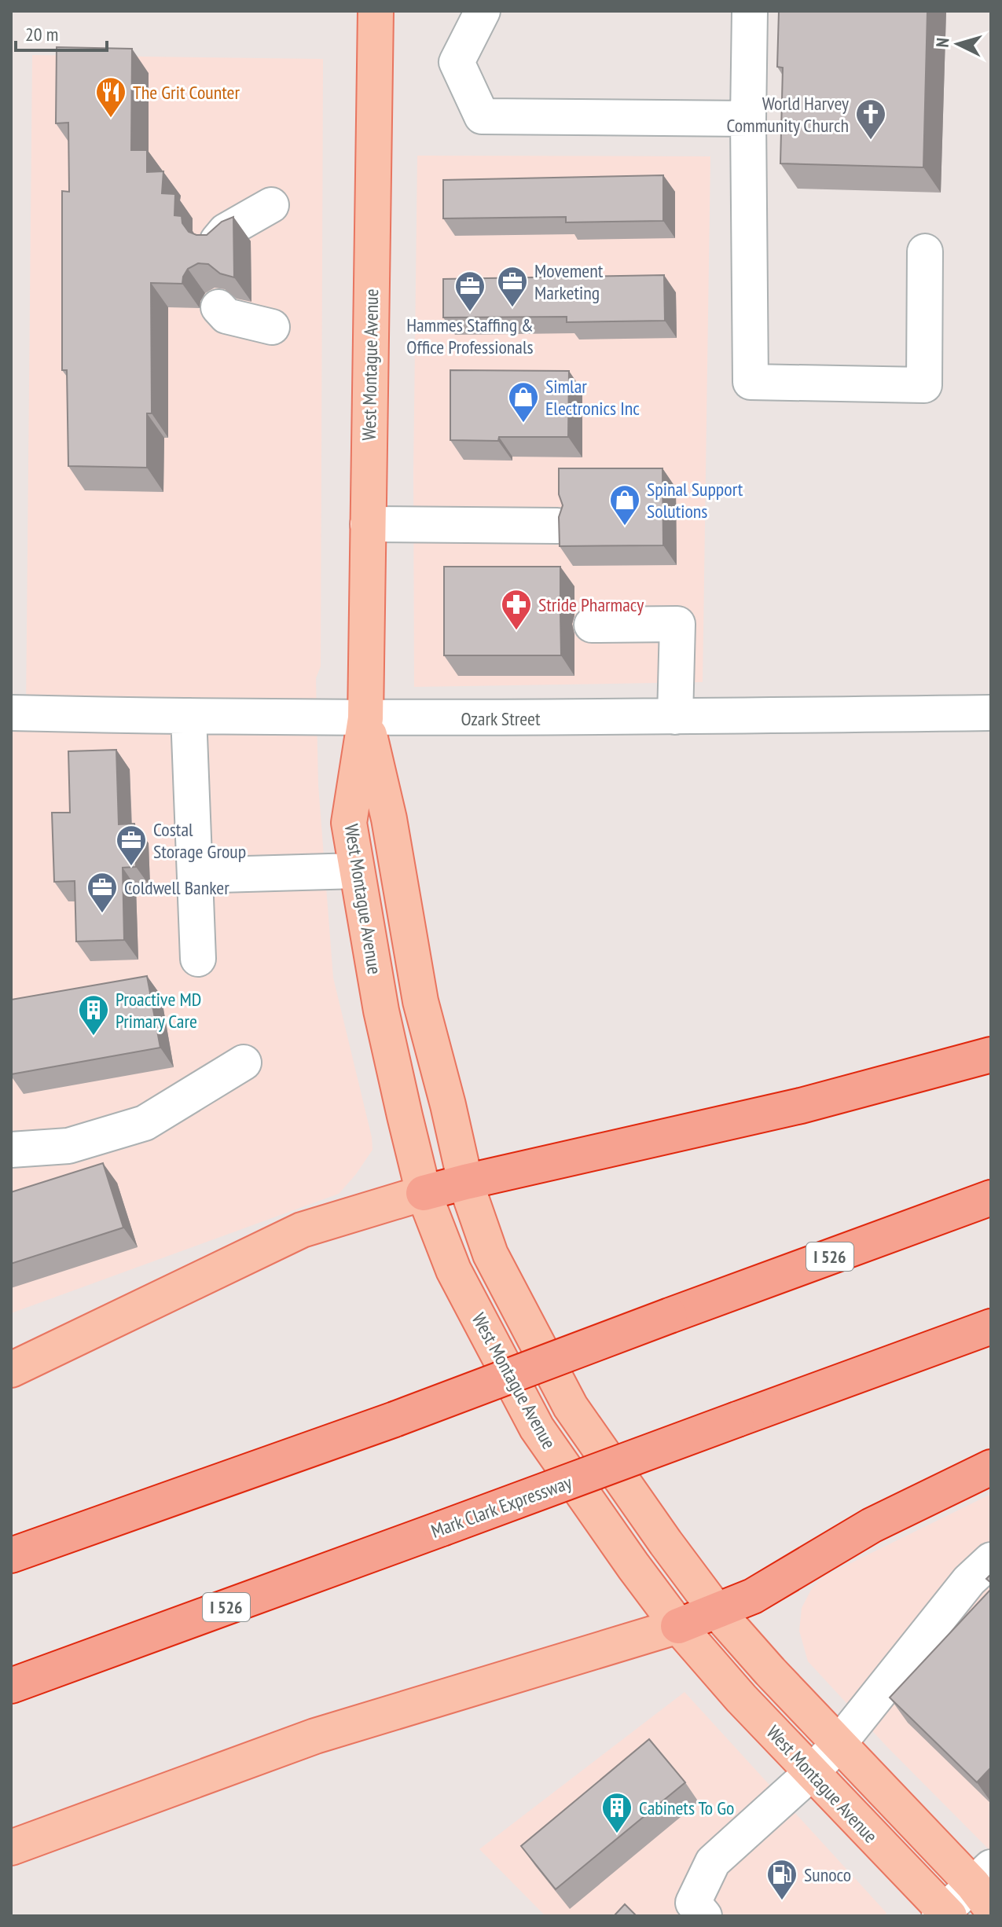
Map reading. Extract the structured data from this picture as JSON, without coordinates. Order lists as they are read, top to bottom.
{
  "streets": {
    "highway": ["I 526", "Mark Clark Expressway"],
    "main road": ["West Montague Avenue"],
    "street": ["Ozark Street"]
  },
  "crossings": [
    ["West Montague Avenue", "Ozark Street"]
  ],
  "places": {
    "restaurant": ["The Grit Counter"],
    "church": ["World Harvey Community Church"],
    "office": [
      "Movement Marketing",
      "Hammes Staffing & Office Professionals",
      "Costal Storage Group",
      "Coldwell Banker"
    ],
    "shop": ["Simlar Electronics Inc", "Spinal Support Solutions"],
    "pharmacy": ["Stride Pharmacy"],
    "building": ["Proactive MD Primary Care", "Cabinets To Go"],
    "fuel station": ["Sunoco"]
  },
  "scale_bar": "20 m",
  "north": "left"
}
